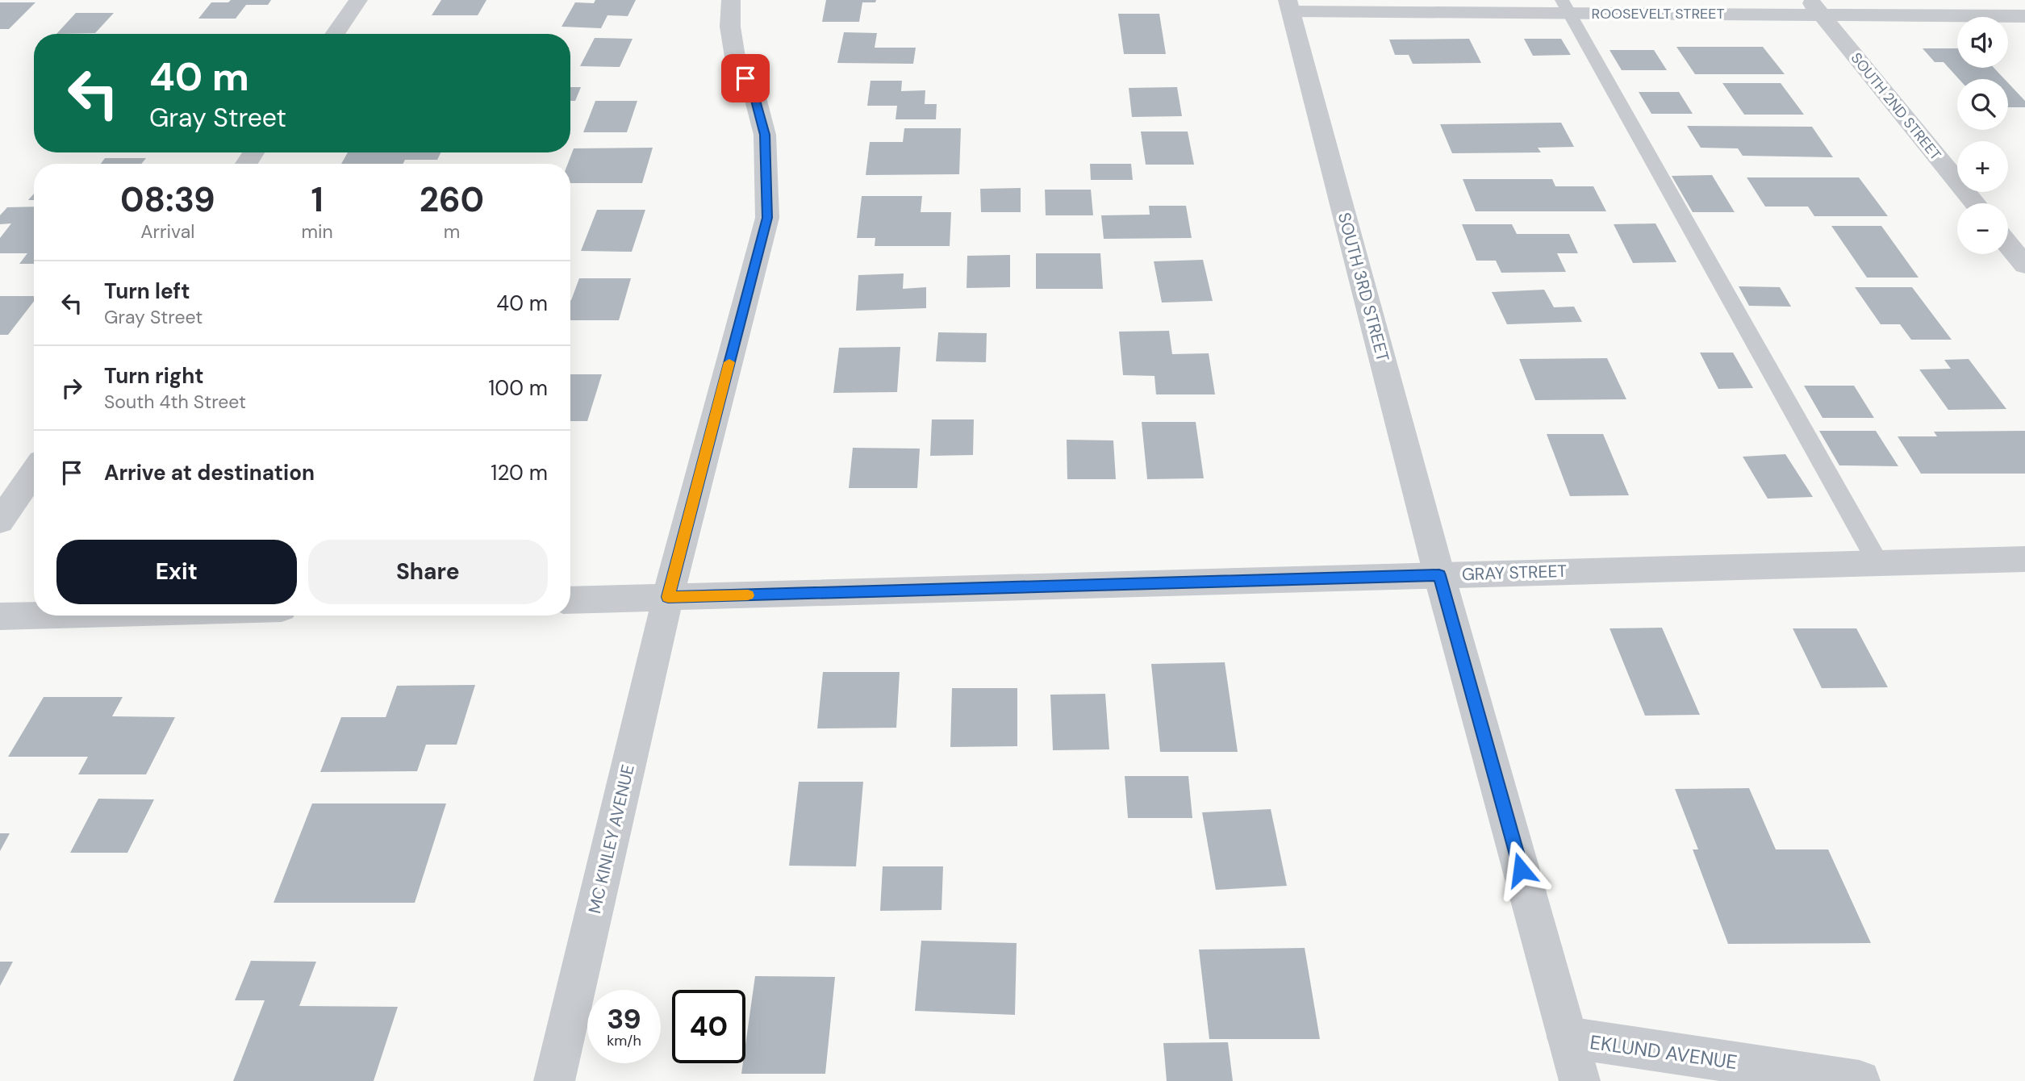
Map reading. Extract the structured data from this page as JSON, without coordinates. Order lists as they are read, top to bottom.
{
  "streets": {
    "street": [
      "ROOSEVELT STREET",
      "SOUTH 2ND STREET",
      "SOUTH 3RD STREET",
      "GRAY STREET",
      "MC KINLEY AVENUE",
      "EKLUND AVENUE"
    ]
  },
  "crossings": [
    ["ROOSEVELT STREET", "SOUTH 2ND STREET"],
    ["ROOSEVELT STREET", "SOUTH 3RD STREET"],
    ["SOUTH 3RD STREET", "GRAY STREET"],
    ["SOUTH 3RD STREET", "EKLUND AVENUE"],
    ["GRAY STREET", "MC KINLEY AVENUE"]
  ],
  "page": {
    "map_buttons": ["+", "−"],
    "turn": ["40 m", "Gray Street"],
    "eta": [
      "08:39",
      "Arrival",
      "1",
      "min",
      "260",
      "m"
    ],
    "list": [
      {
        "name": "Turn left",
        "note": "Gray Street",
        "value": "40 m"
      },
      {
        "name": "Turn right",
        "note": "South 4th Street",
        "value": "100 m"
      },
      {
        "name": "Arrive at destination",
        "value": "120 m"
      }
    ],
    "buttons": ["Exit", "Share"],
    "speed": "39 km/h",
    "limit": "40"
  }
}
